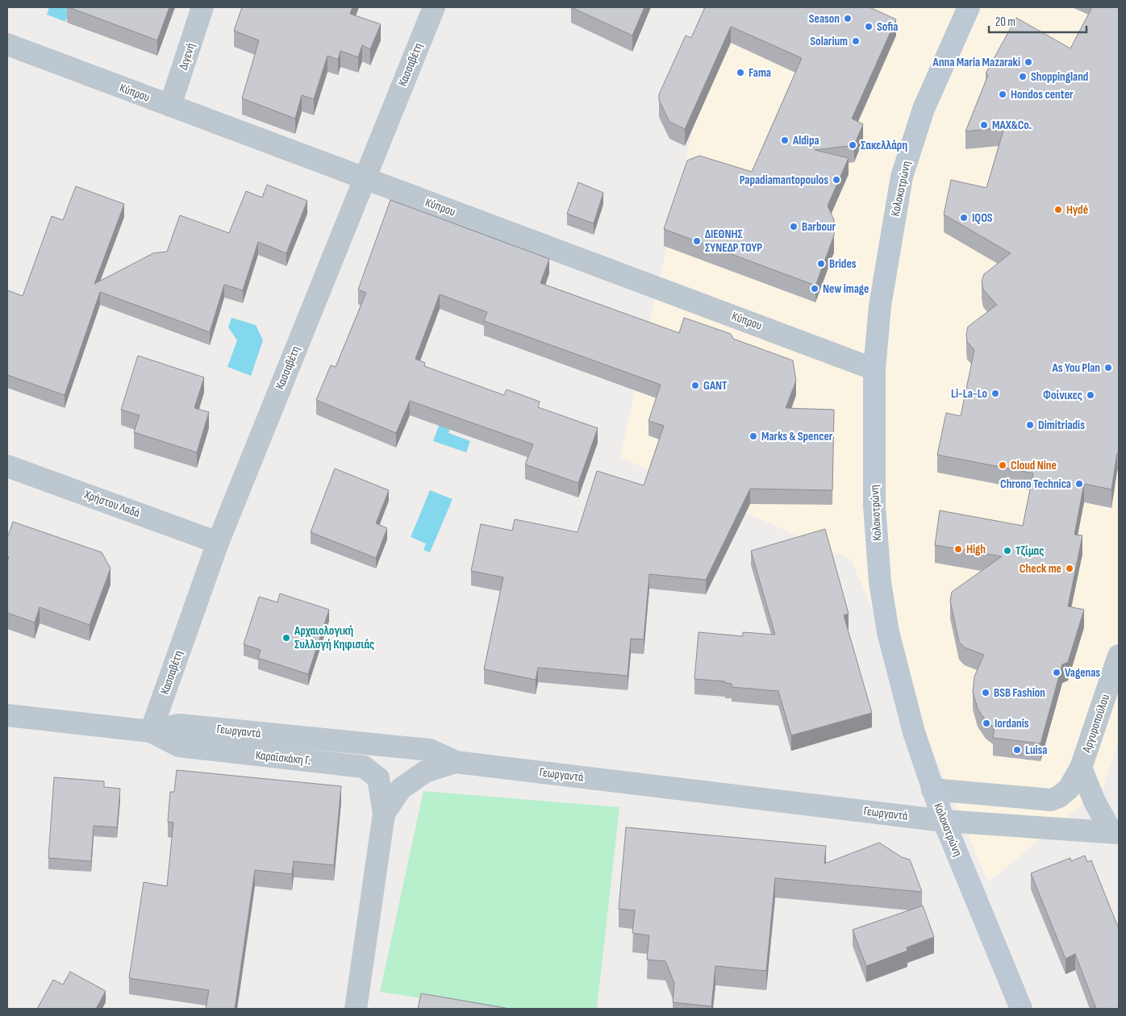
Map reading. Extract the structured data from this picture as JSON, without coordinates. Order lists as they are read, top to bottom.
{
  "streets": {
    "street": [
      "Διγενή",
      "Κασσαβέτη",
      "Κύπρου",
      "Κολοκοτρώνη",
      "Χρήστου Λαδά",
      "Αργυροπούλου",
      "Γεωργαντά",
      "Καραϊσκάκη Γ."
    ]
  },
  "crossings": [
    ["Διγενή", "Κύπρου"],
    ["Κασσαβέτη", "Κύπρου"],
    ["Κασσαβέτη", "Χρήστου Λαδά"],
    ["Κασσαβέτη", "Γεωργαντά"],
    ["Κασσαβέτη", "Καραϊσκάκη Γ."],
    ["Κύπρου", "Κολοκοτρώνη"],
    ["Κολοκοτρώνη", "Αργυροπούλου"],
    ["Κολοκοτρώνη", "Γεωργαντά"],
    ["Γεωργαντά", "Καραϊσκάκη Γ."]
  ],
  "places": [
    "Season",
    "Sofia",
    "Solarium",
    "Anna Maria Mazaraki",
    "Fama",
    "Shoppingland",
    "Hondos center",
    "MAX&Co.",
    "Aldipa",
    "Σακελλάρη",
    "Papadiamantopoulos",
    "Hydé",
    "IQOS",
    "Barbour",
    "ΔΙΕΘΝΗΣ ΣΥΝΕΔΡ ΤΟΥΡ",
    "Brides",
    "New image",
    "As You Plan",
    "GANT",
    "Li-La-Lo",
    "Φοίνικες",
    "Dimitriadis",
    "Marks & Spencer",
    "Cloud Nine",
    "Chrono Technica",
    "High",
    "Τζίμας",
    "Check me",
    "Αρχαιολογική Συλλογή Κηφισιάς",
    "Vagenas",
    "BSB Fashion",
    "Iordanis",
    "Luisa"
  ],
  "scale_bar": "20 m"
}
